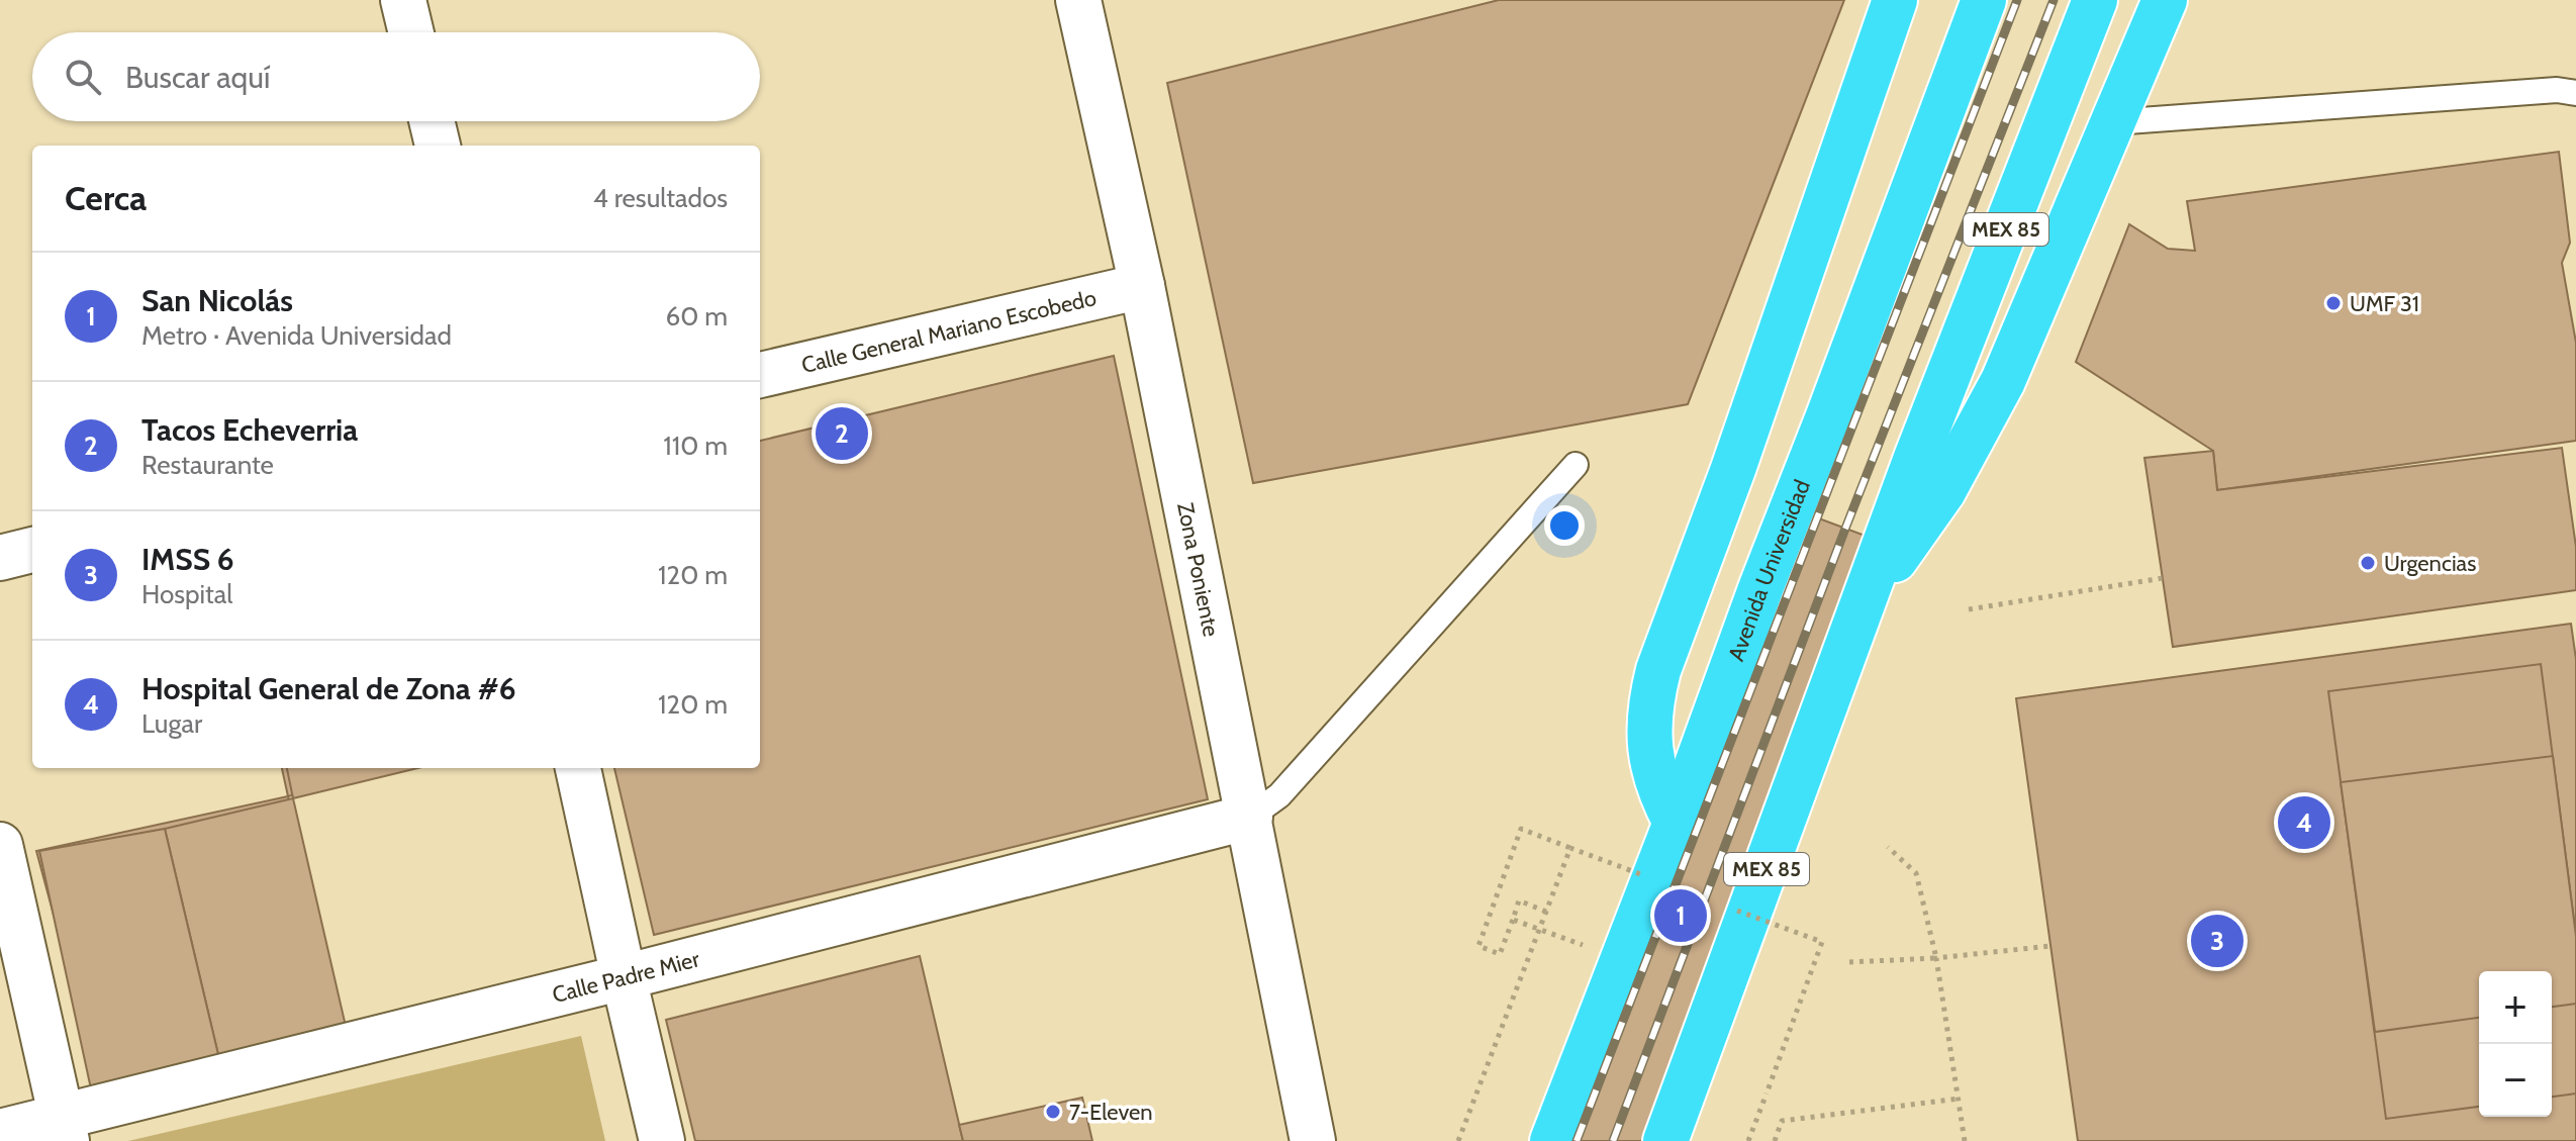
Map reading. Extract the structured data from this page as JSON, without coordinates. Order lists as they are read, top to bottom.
{
  "streets": {
    "highway": ["MEX 85", "Avenida Universidad"],
    "street": ["Calle General Mariano Escobedo", "Zona Poniente", "Calle Padre Mier"]
  },
  "crossings": [
    ["Calle General Mariano Escobedo", "Zona Poniente"],
    ["Zona Poniente", "Calle Padre Mier"]
  ],
  "places": ["UMF 31", "Urgencias", "7-Eleven"],
  "page": {
    "search": "Buscar aquí",
    "heading": ["Cerca", "4 resultados"],
    "list": [
      {
        "mark": "1",
        "name": "San Nicolás",
        "note": "Metro · Avenida Universidad",
        "value": "60 m"
      },
      {
        "mark": "2",
        "name": "Tacos Echeverria",
        "note": "Restaurante",
        "value": "110 m"
      },
      {
        "mark": "3",
        "name": "IMSS 6",
        "note": "Hospital",
        "value": "120 m"
      },
      {
        "mark": "4",
        "name": "Hospital General de Zona #6",
        "note": "Lugar",
        "value": "120 m"
      }
    ],
    "pins": [
      "2",
      "4",
      "1",
      "3"
    ],
    "map_buttons": ["+", "−"]
  }
}
